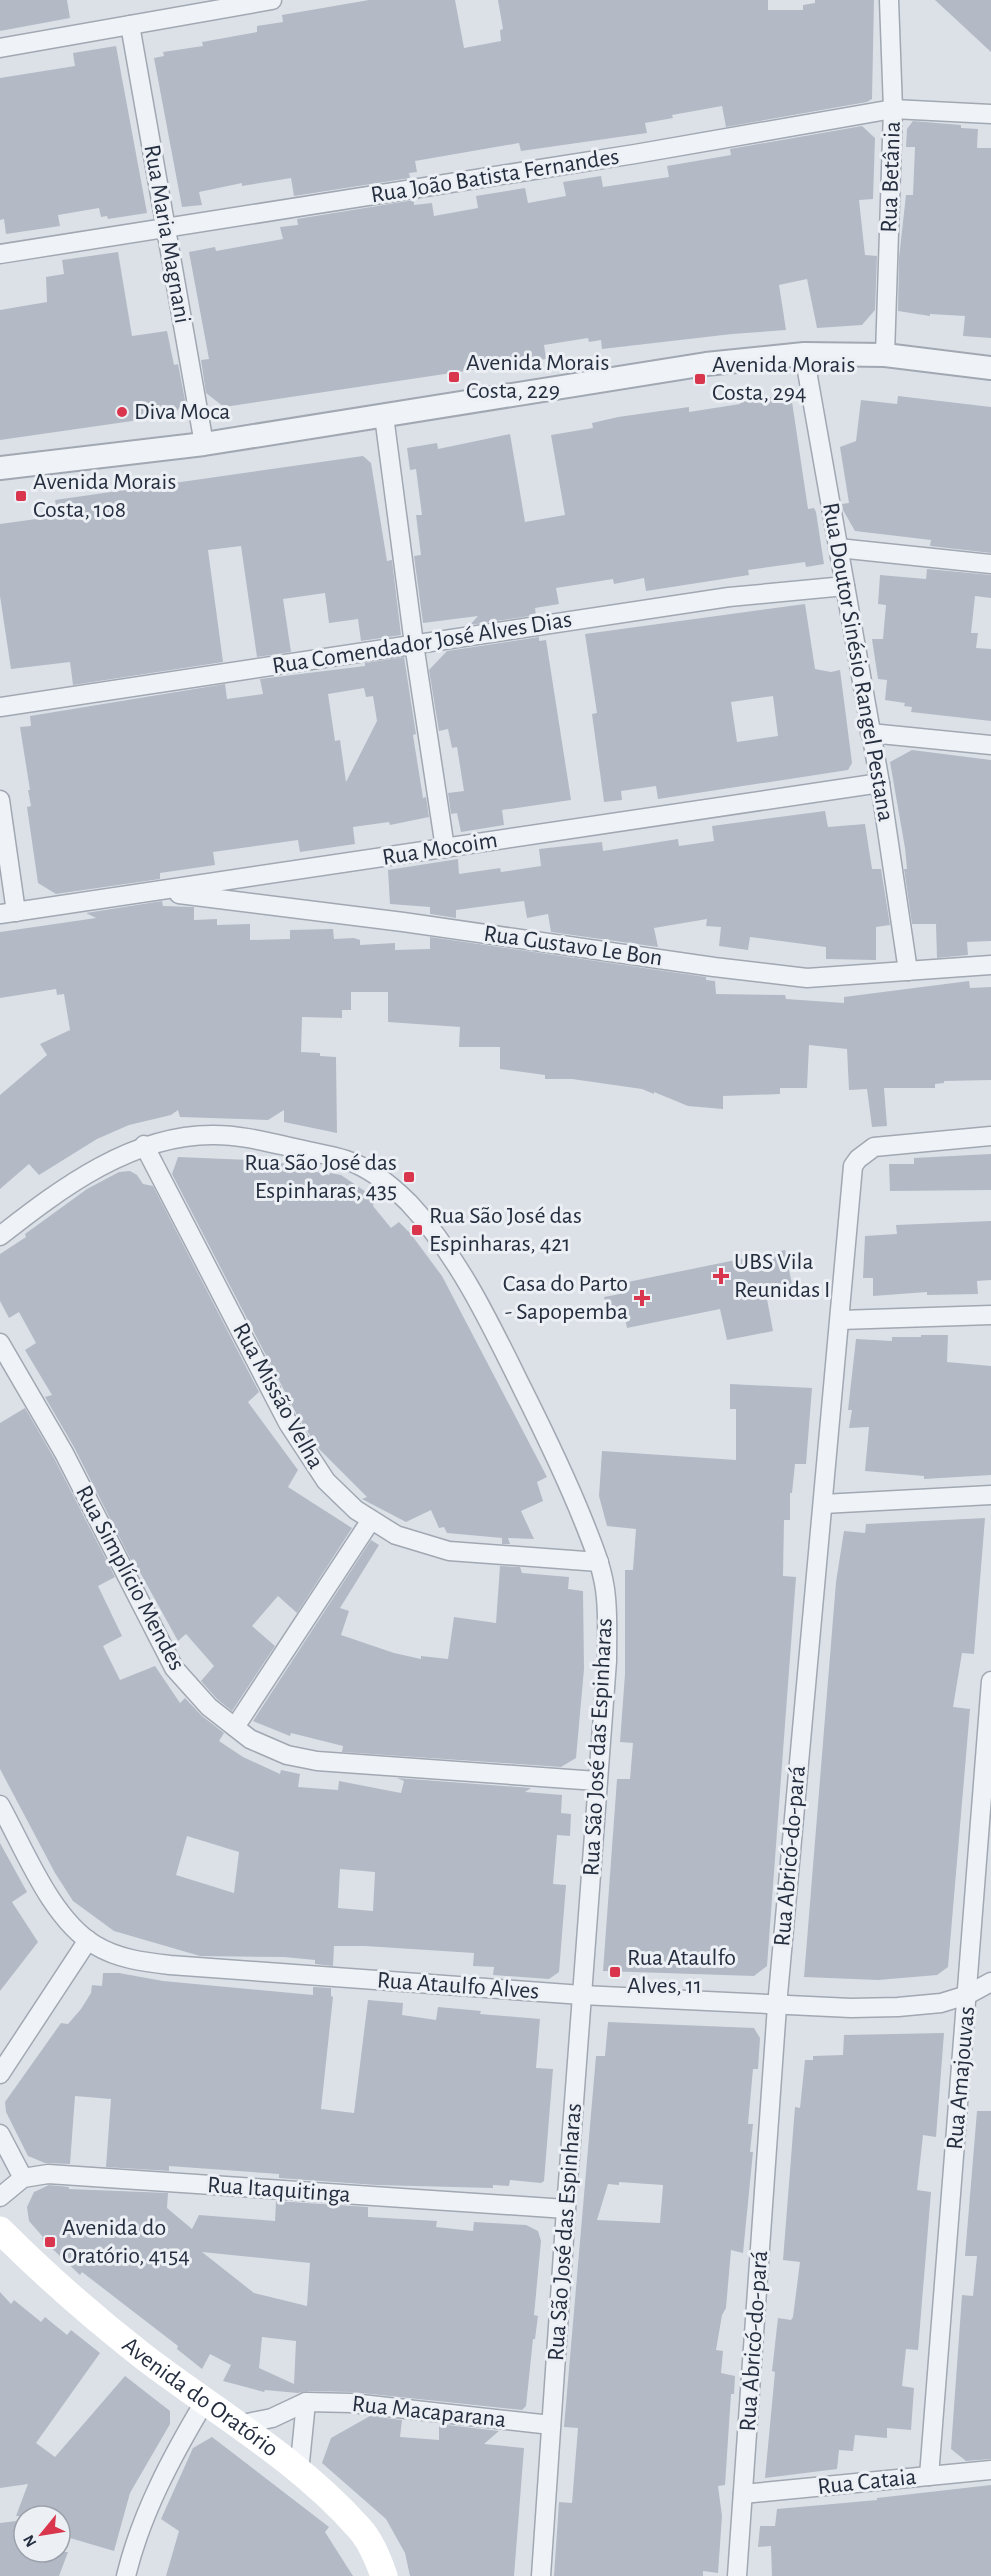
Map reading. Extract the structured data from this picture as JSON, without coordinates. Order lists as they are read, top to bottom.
{
  "streets": {
    "main road": ["Avenida do Oratório"],
    "street": [
      "Rua João Batista Fernandes",
      "Rua Betânia",
      "Rua Maria Magnani",
      "Rua Comendador José Alves Dias",
      "Rua Doutor Sinésio Rangel Pestana",
      "Rua Mocoim",
      "Rua Gustavo Le Bon",
      "Rua Missão Velha",
      "Rua Simplício Mendes",
      "Rua São José das Espinharas",
      "Rua Abricó-do-pará",
      "Rua Ataulfo Alves",
      "Rua Amajouvas",
      "Rua Itaquitinga",
      "Rua Macaparana",
      "Rua Cataia"
    ]
  },
  "crossings": [
    ["Rua João Batista Fernandes", "Rua Betânia"],
    ["Rua João Batista Fernandes", "Rua Maria Magnani"],
    ["Rua Comendador José Alves Dias", "Rua Doutor Sinésio Rangel Pestana"],
    ["Rua Doutor Sinésio Rangel Pestana", "Rua Mocoim"],
    ["Rua Doutor Sinésio Rangel Pestana", "Rua Gustavo Le Bon"],
    ["Rua Mocoim", "Rua Gustavo Le Bon"],
    ["Rua Missão Velha", "Rua São José das Espinharas"],
    ["Rua Simplício Mendes", "Rua São José das Espinharas"],
    ["Rua São José das Espinharas", "Rua Ataulfo Alves"],
    ["Rua São José das Espinharas", "Rua Itaquitinga"],
    ["Rua São José das Espinharas", "Rua Macaparana"],
    ["Rua Abricó-do-pará", "Rua Ataulfo Alves"],
    ["Rua Abricó-do-pará", "Rua Cataia"],
    ["Rua Ataulfo Alves", "Rua Amajouvas"],
    ["Rua Amajouvas", "Rua Cataia"],
    ["Avenida do Oratório", "Rua Macaparana"]
  ],
  "places": {
    "transit": [
      "Avenida Morais Costa, 229",
      "Avenida Morais Costa, 294",
      "Avenida Morais Costa, 108",
      "Rua São José das Espinharas, 435",
      "Rua São José das Espinharas, 421",
      "Rua Ataulfo Alves, 11",
      "Avenida do Oratório, 4154"
    ],
    "other": ["Diva Moca"],
    "health": ["UBS Vila Reunidas I", "Casa do Parto - Sapopemba"]
  },
  "north": "bottom left"
}
